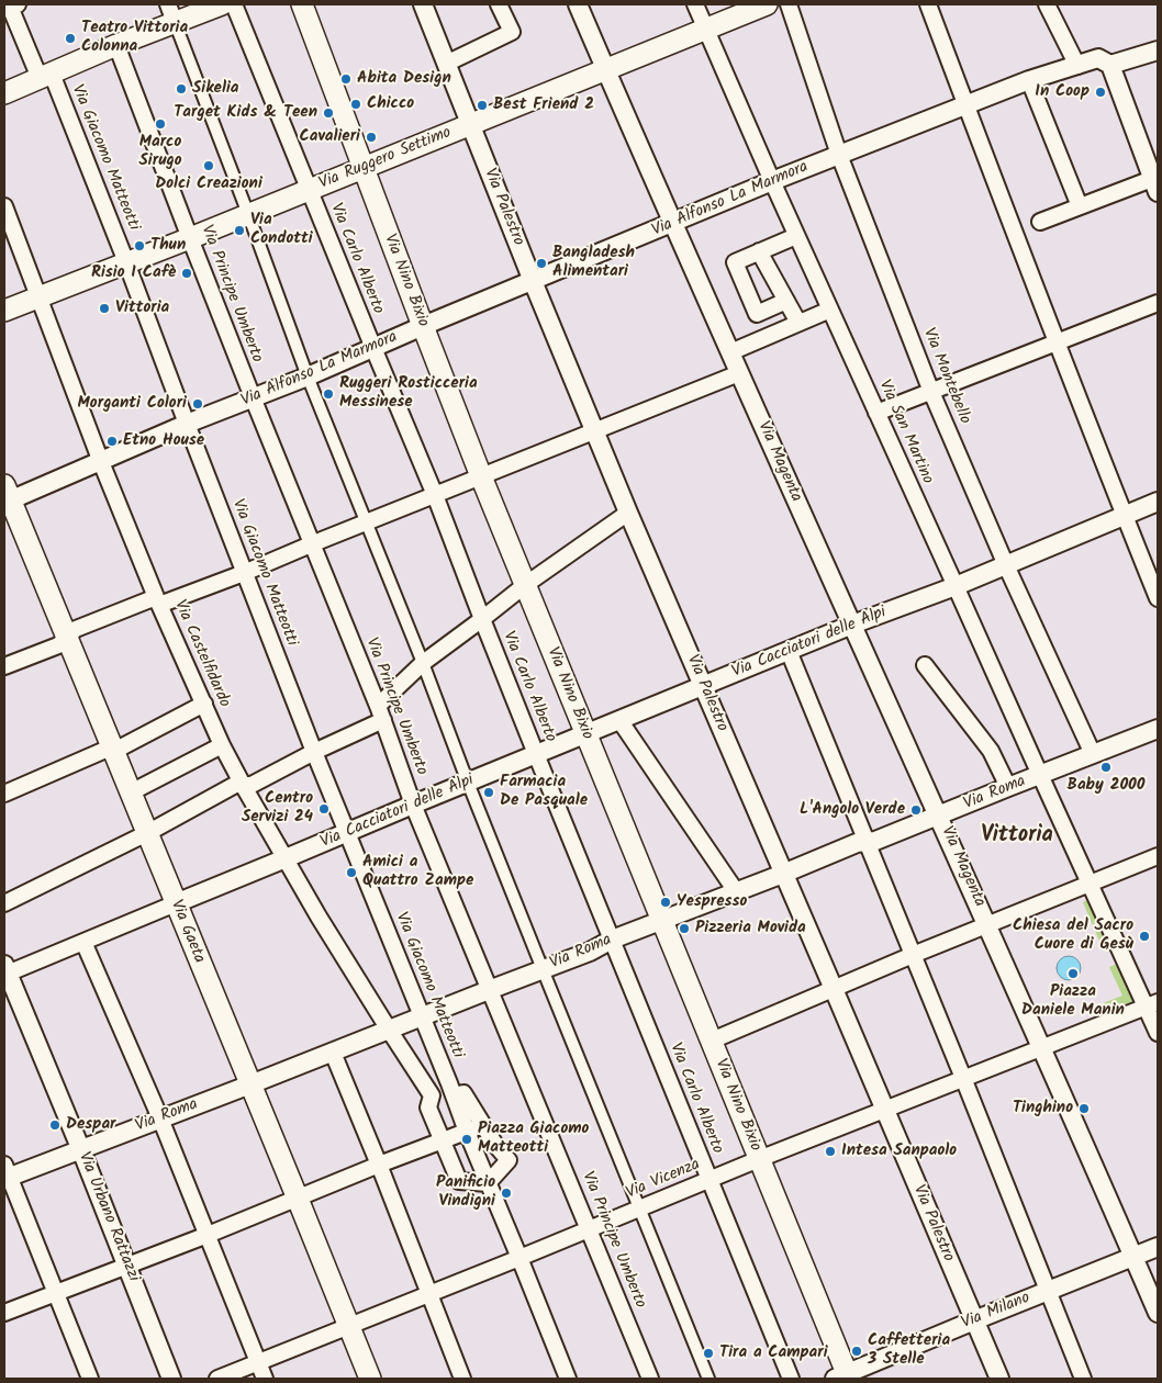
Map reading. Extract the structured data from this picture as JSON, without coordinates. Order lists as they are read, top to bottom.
{
  "streets": {
    "main road": ["Via Ruggero Settimo", "Via Nino Bixio", "Via Gaeta"],
    "street": [
      "Via Giacomo Matteotti",
      "Via Alfonso La Marmora",
      "Via Palestro",
      "Via Carlo Alberto",
      "Via Principe Umberto",
      "Via Montebello",
      "Via San Martino",
      "Via Magenta",
      "Via Cacciatori delle Alpi",
      "Via Castelfidardo",
      "Via Roma",
      "Via Vicenza",
      "Via Urbano Rattazzi",
      "Via Milano"
    ]
  },
  "crossings": [
    ["Via Giacomo Matteotti", "Via Ruggero Settimo"],
    ["Via Giacomo Matteotti", "Via Alfonso La Marmora"],
    ["Via Giacomo Matteotti", "Via Cacciatori delle Alpi"],
    ["Via Giacomo Matteotti", "Via Roma"],
    ["Via Ruggero Settimo", "Via Palestro"],
    ["Via Ruggero Settimo", "Via Carlo Alberto"],
    ["Via Ruggero Settimo", "Via Nino Bixio"],
    ["Via Ruggero Settimo", "Via Principe Umberto"],
    ["Via Ruggero Settimo", "Via San Martino"],
    ["Via Ruggero Settimo", "Via Magenta"],
    ["Via Ruggero Settimo", "Via Castelfidardo"],
    ["Via Alfonso La Marmora", "Via Palestro"],
    ["Via Alfonso La Marmora", "Via Carlo Alberto"],
    ["Via Alfonso La Marmora", "Via Nino Bixio"],
    ["Via Alfonso La Marmora", "Via Principe Umberto"],
    ["Via Alfonso La Marmora", "Via Montebello"],
    ["Via Alfonso La Marmora", "Via San Martino"],
    ["Via Alfonso La Marmora", "Via Magenta"],
    ["Via Alfonso La Marmora", "Via Castelfidardo"],
    ["Via Alfonso La Marmora", "Via Gaeta"],
    ["Via Palestro", "Via Cacciatori delle Alpi"],
    ["Via Palestro", "Via Roma"],
    ["Via Palestro", "Via Vicenza"],
    ["Via Palestro", "Via Milano"],
    ["Via Carlo Alberto", "Via Cacciatori delle Alpi"],
    ["Via Carlo Alberto", "Via Roma"],
    ["Via Carlo Alberto", "Via Vicenza"],
    ["Via Nino Bixio", "Via Cacciatori delle Alpi"],
    ["Via Nino Bixio", "Via Roma"],
    ["Via Nino Bixio", "Via Vicenza"],
    ["Via Nino Bixio", "Via Milano"],
    ["Via Principe Umberto", "Via Cacciatori delle Alpi"],
    ["Via Principe Umberto", "Via Roma"],
    ["Via Principe Umberto", "Via Vicenza"],
    ["Via Montebello", "Via Cacciatori delle Alpi"],
    ["Via Montebello", "Via Roma"],
    ["Via San Martino", "Via Cacciatori delle Alpi"],
    ["Via San Martino", "Via Roma"],
    ["Via San Martino", "Via Vicenza"],
    ["Via Magenta", "Via Cacciatori delle Alpi"],
    ["Via Magenta", "Via Roma"],
    ["Via Magenta", "Via Vicenza"],
    ["Via Cacciatori delle Alpi", "Via Castelfidardo"],
    ["Via Cacciatori delle Alpi", "Via Gaeta"],
    ["Via Cacciatori delle Alpi", "Via Urbano Rattazzi"],
    ["Via Castelfidardo", "Via Roma"],
    ["Via Roma", "Via Gaeta"],
    ["Via Roma", "Via Urbano Rattazzi"],
    ["Via Gaeta", "Via Vicenza"]
  ],
  "districts": ["Vittoria"],
  "places": [
    "Teatro Vittoria Colonna",
    "Abita Design",
    "Sikelia",
    "In Coop",
    "Chicco",
    "Best Friend 2",
    "Target Kids & Teen",
    "Marco Sirugo",
    "Cavalieri",
    "Dolci Creazioni",
    "Via Condotti",
    "Thun",
    "Bangladesh Alimentari",
    "Risio I Cafè",
    "Vittoria",
    "Ruggeri Rosticceria Messinese",
    "Morganti Colori",
    "Etno House",
    "Baby 2000",
    "Farmacia De Pasquale",
    "Centro Servizi 24",
    "L'Angolo Verde",
    "Amici a Quattro Zampe",
    "Yespresso",
    "Pizzeria Movida",
    "Chiesa del Sacro Cuore di Gesù",
    "Piazza Daniele Manin",
    "Tinghino",
    "Despar",
    "Piazza Giacomo Matteotti",
    "Intesa Sanpaolo",
    "Panificio Vindigni",
    "Caffetteria 3 Stelle",
    "Tira a Campari"
  ]
}
